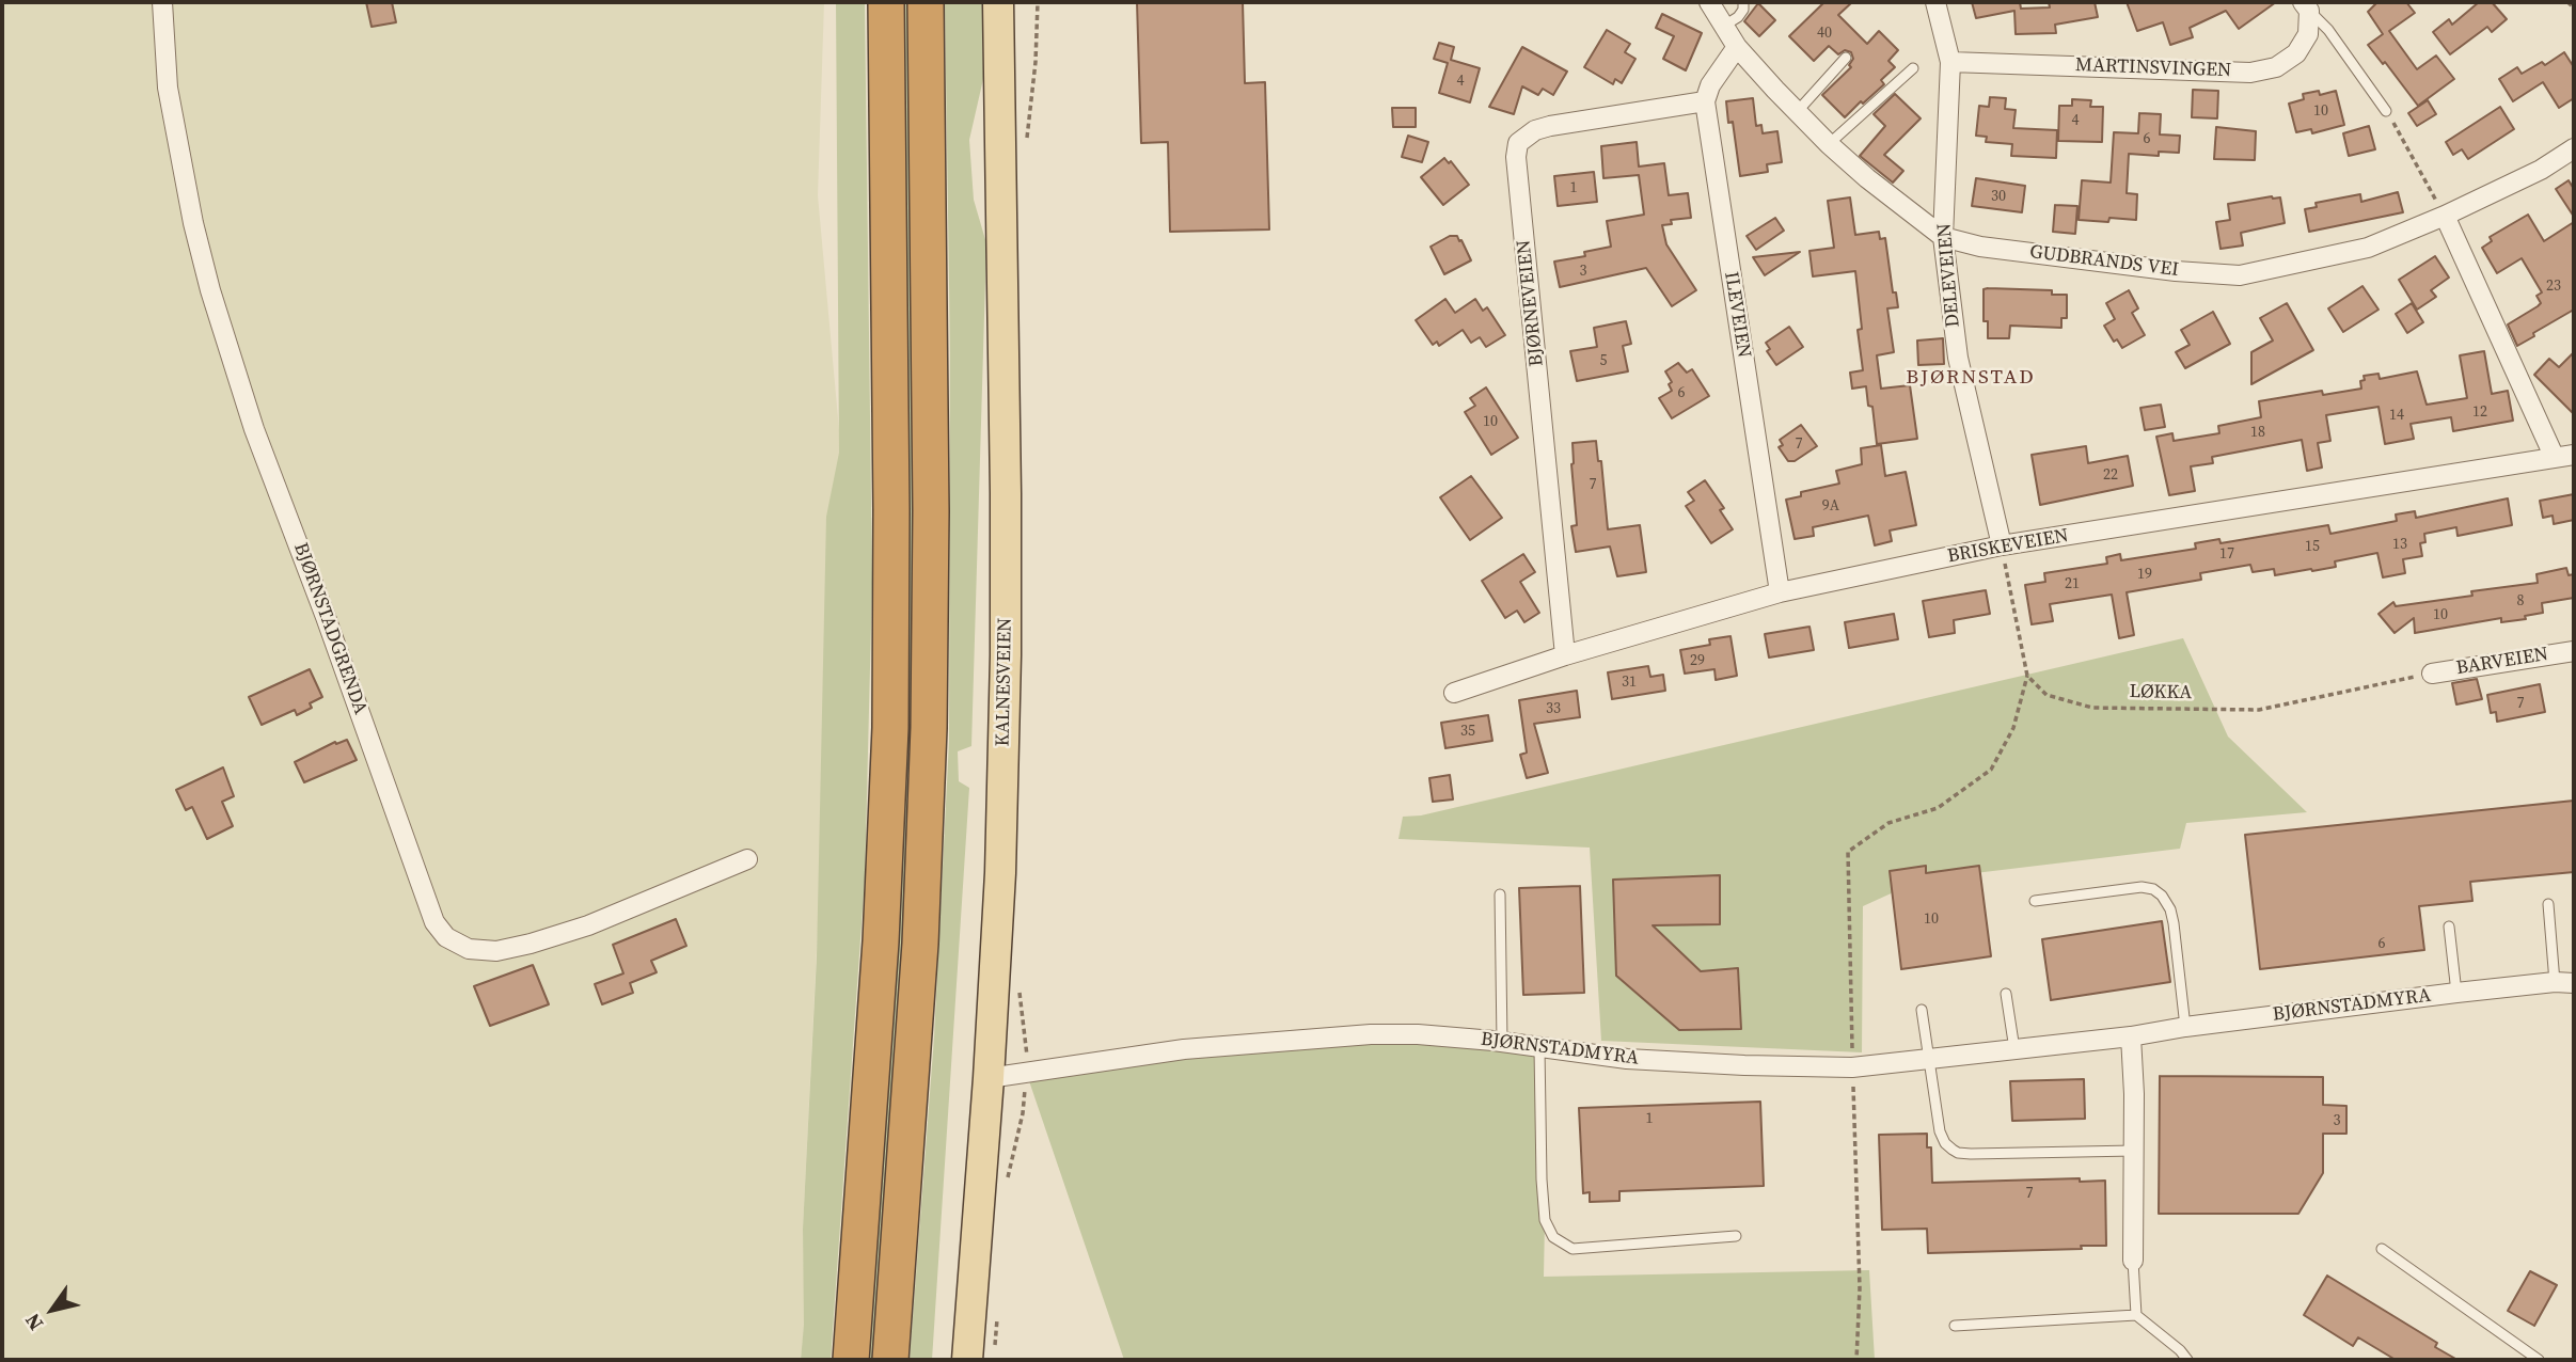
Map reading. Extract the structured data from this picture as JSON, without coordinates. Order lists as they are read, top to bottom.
{
  "streets": {
    "main road": ["KALNESVEIEN"],
    "street": [
      "MARTINSVINGEN",
      "GUDBRANDS VEI",
      "DELEVEIEN",
      "BJØRNEVEIEN",
      "ILEVEIEN",
      "BRISKEVEIEN",
      "BJØRNSTADGRENDA",
      "BARVEIEN",
      "BJØRNSTADMYRA"
    ],
    "path": ["LØKKA"]
  },
  "crossings": [
    ["MARTINSVINGEN", "DELEVEIEN"],
    ["GUDBRANDS VEI", "DELEVEIEN"],
    ["DELEVEIEN", "BRISKEVEIEN"],
    ["BJØRNEVEIEN", "ILEVEIEN"],
    ["BJØRNEVEIEN", "BRISKEVEIEN"],
    ["ILEVEIEN", "BRISKEVEIEN"],
    ["BARVEIEN", "LØKKA"],
    ["KALNESVEIEN", "BJØRNSTADMYRA"]
  ],
  "districts": ["BJØRNSTAD"],
  "house_numbers": [
    "40",
    "4",
    "10",
    "4",
    "6",
    "1",
    "30",
    "3",
    "23",
    "5",
    "6",
    "12",
    "14",
    "10",
    "18",
    "7",
    "22",
    "7",
    "9A",
    "13",
    "15",
    "17",
    "19",
    "21",
    "8",
    "10",
    "29",
    "31",
    "7",
    "33",
    "35",
    "10",
    "6",
    "1",
    "3",
    "7"
  ],
  "north": "bottom left"
}
